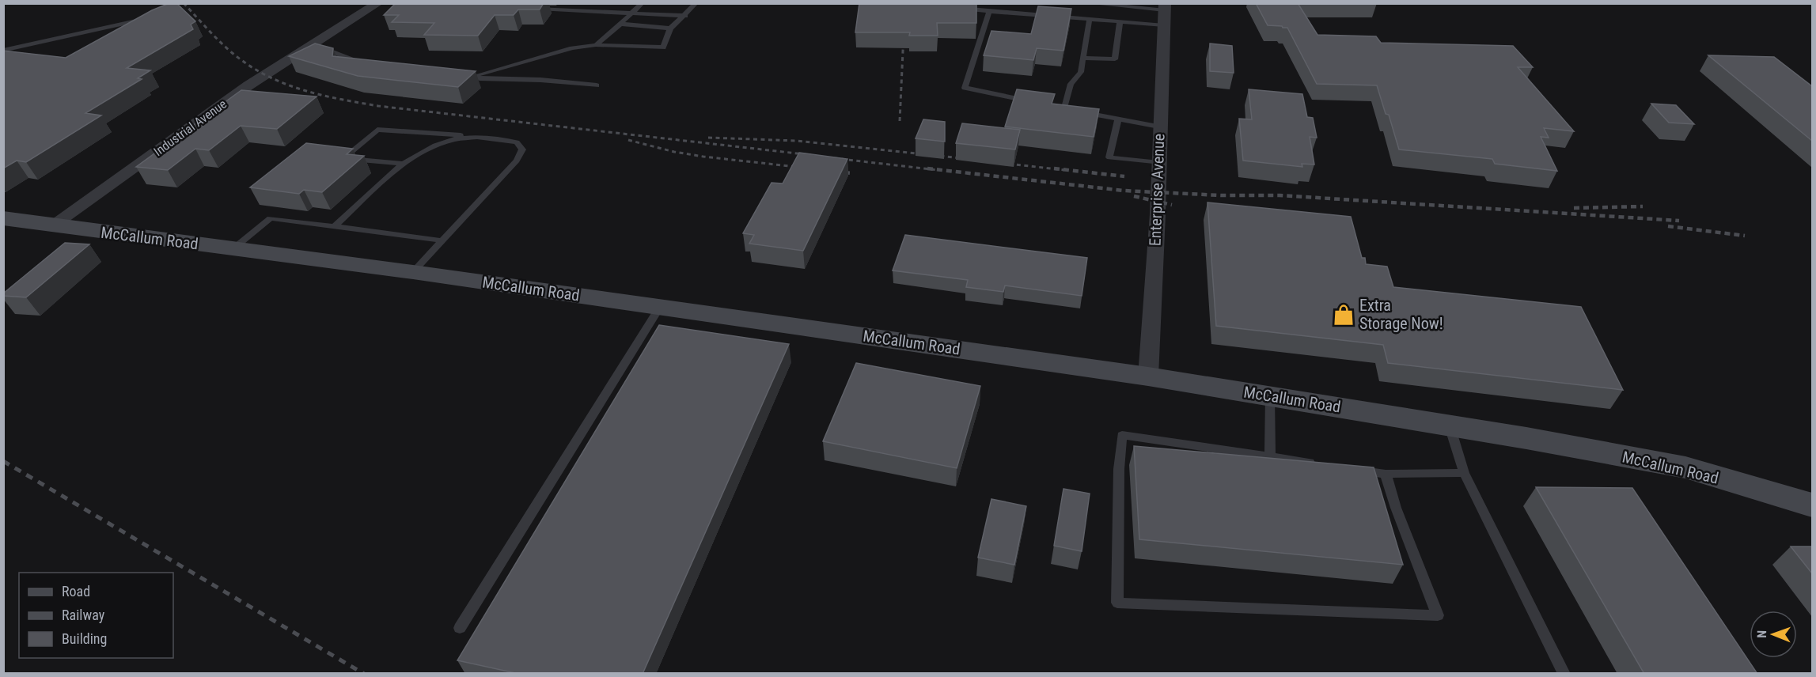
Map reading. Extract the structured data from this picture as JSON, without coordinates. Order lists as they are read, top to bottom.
{
  "streets": {
    "main road": ["McCallum Road"],
    "street": ["Industrial Avenue", "Enterprise Avenue"]
  },
  "crossings": [
    ["Industrial Avenue", "McCallum Road"],
    ["Enterprise Avenue", "McCallum Road"]
  ],
  "places": {
    "shop": ["Extra Storage Now!"]
  },
  "legend": ["Road", "Railway", "Building"],
  "north": "left"
}
